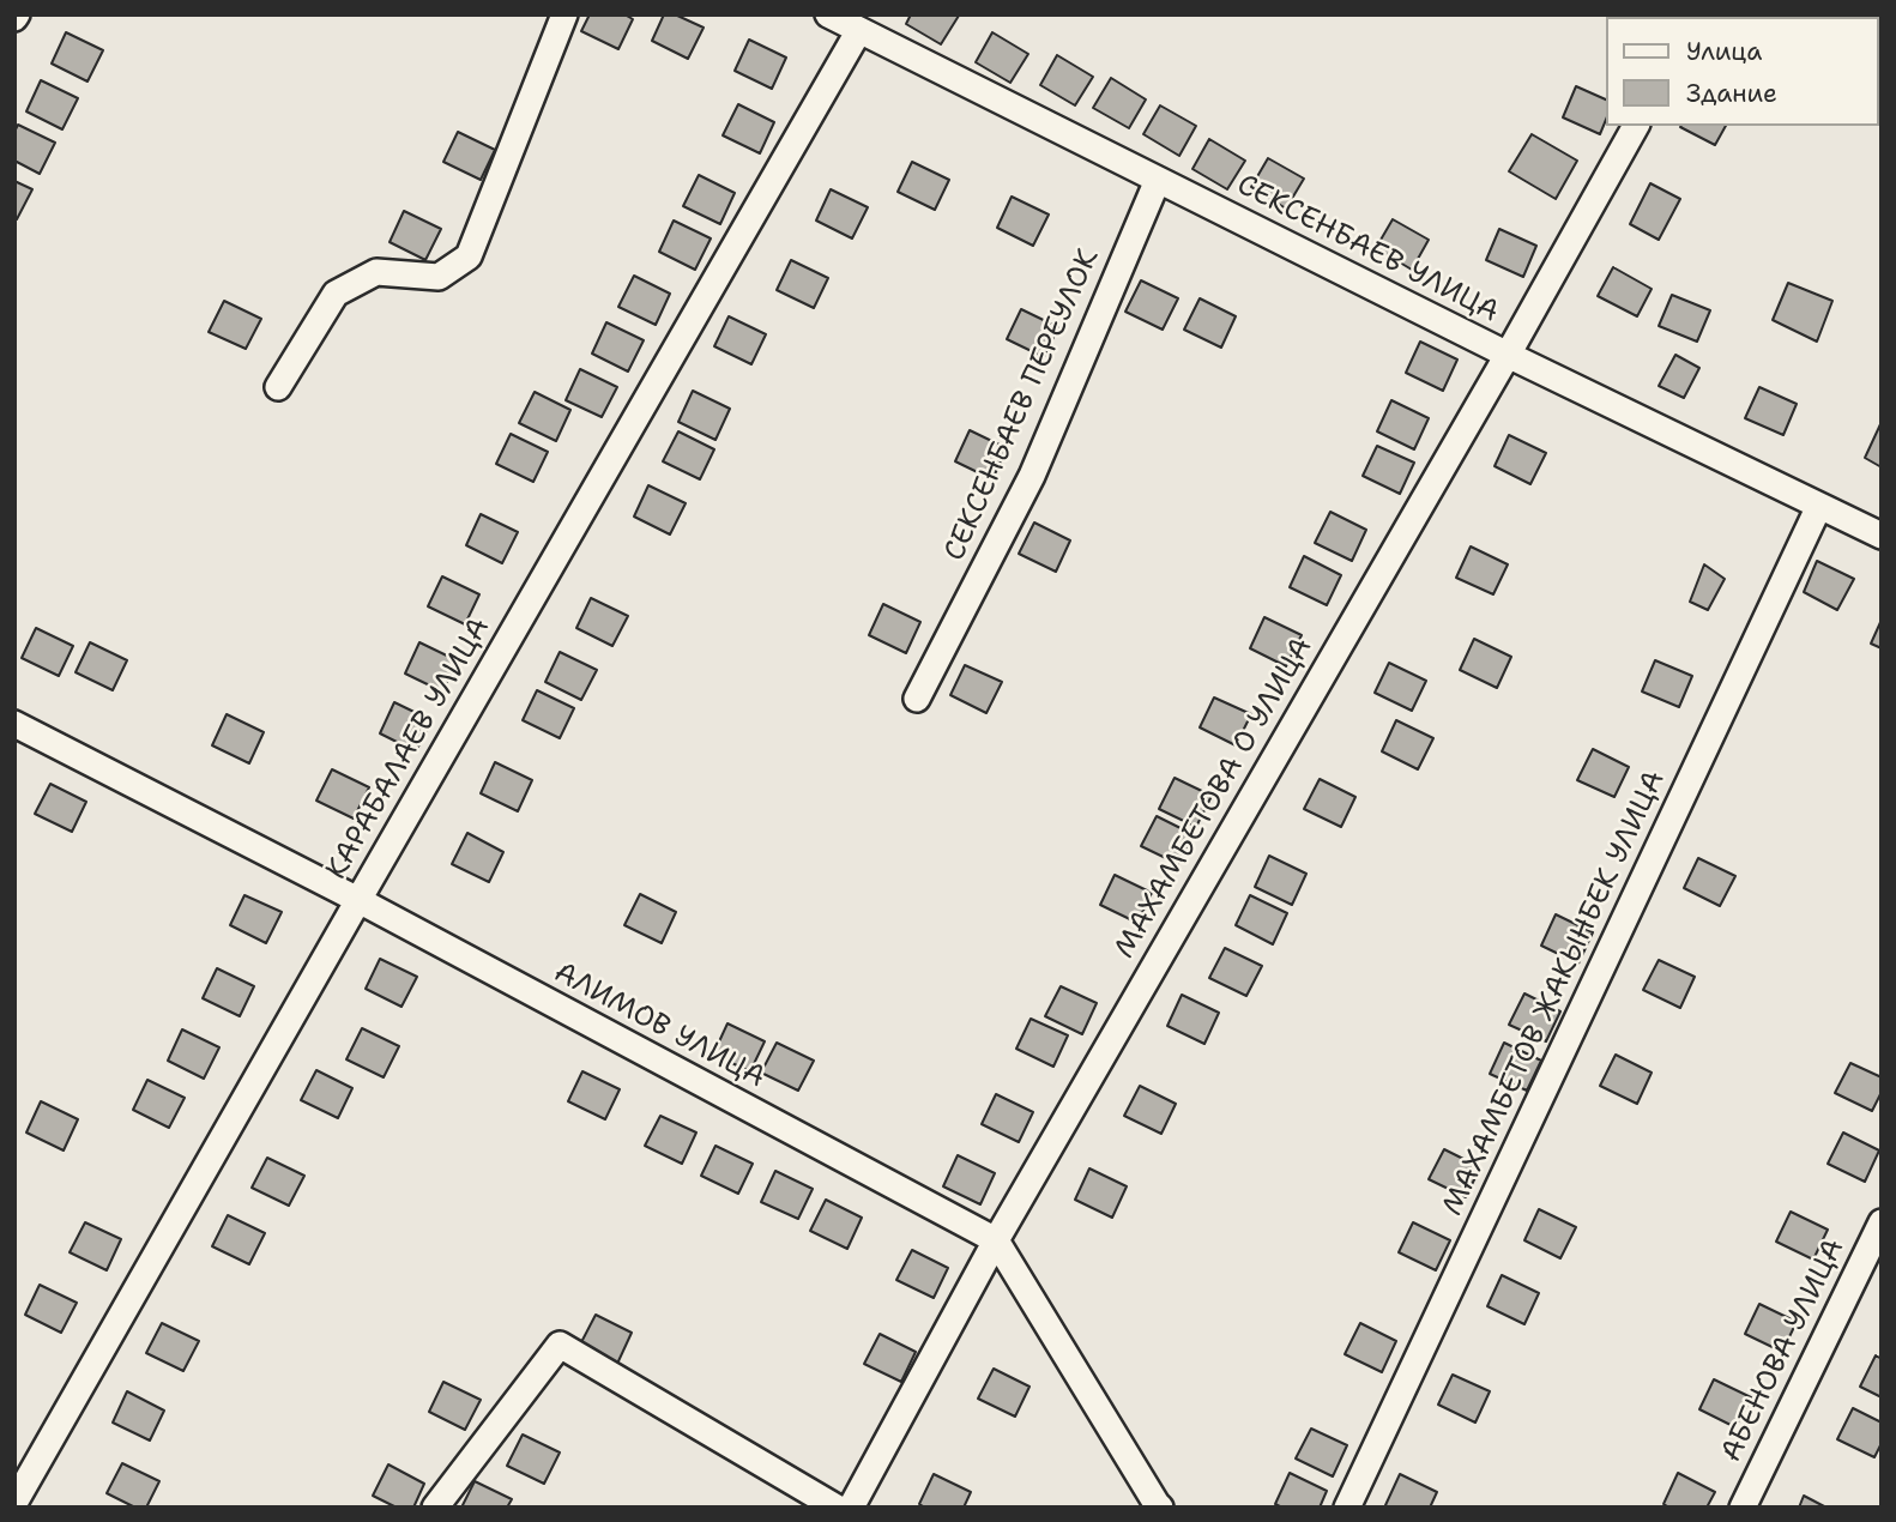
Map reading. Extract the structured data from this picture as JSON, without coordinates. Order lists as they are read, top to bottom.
{
  "streets": {
    "street": [
      "СЕКСЕНБАЕВ УЛИЦА",
      "СЕКСЕНБАЕВ ПЕРЕУЛОК",
      "КАРАБАЛАЕВ УЛИЦА",
      "МАХАМБЕТОВА О УЛИЦА",
      "МАХАМБЕТОВ ЖАКЫНБЕК УЛИЦА",
      "АЛИМОВ УЛИЦА",
      "АБЕНОВА УЛИЦА"
    ]
  },
  "crossings": [
    ["СЕКСЕНБАЕВ УЛИЦА", "СЕКСЕНБАЕВ ПЕРЕУЛОК"],
    ["СЕКСЕНБАЕВ УЛИЦА", "КАРАБАЛАЕВ УЛИЦА"],
    ["СЕКСЕНБАЕВ УЛИЦА", "МАХАМБЕТОВА О УЛИЦА"],
    ["СЕКСЕНБАЕВ УЛИЦА", "МАХАМБЕТОВ ЖАКЫНБЕК УЛИЦА"],
    ["КАРАБАЛАЕВ УЛИЦА", "АЛИМОВ УЛИЦА"],
    ["МАХАМБЕТОВА О УЛИЦА", "АЛИМОВ УЛИЦА"]
  ],
  "legend": ["Улица", "Здание"]
}
